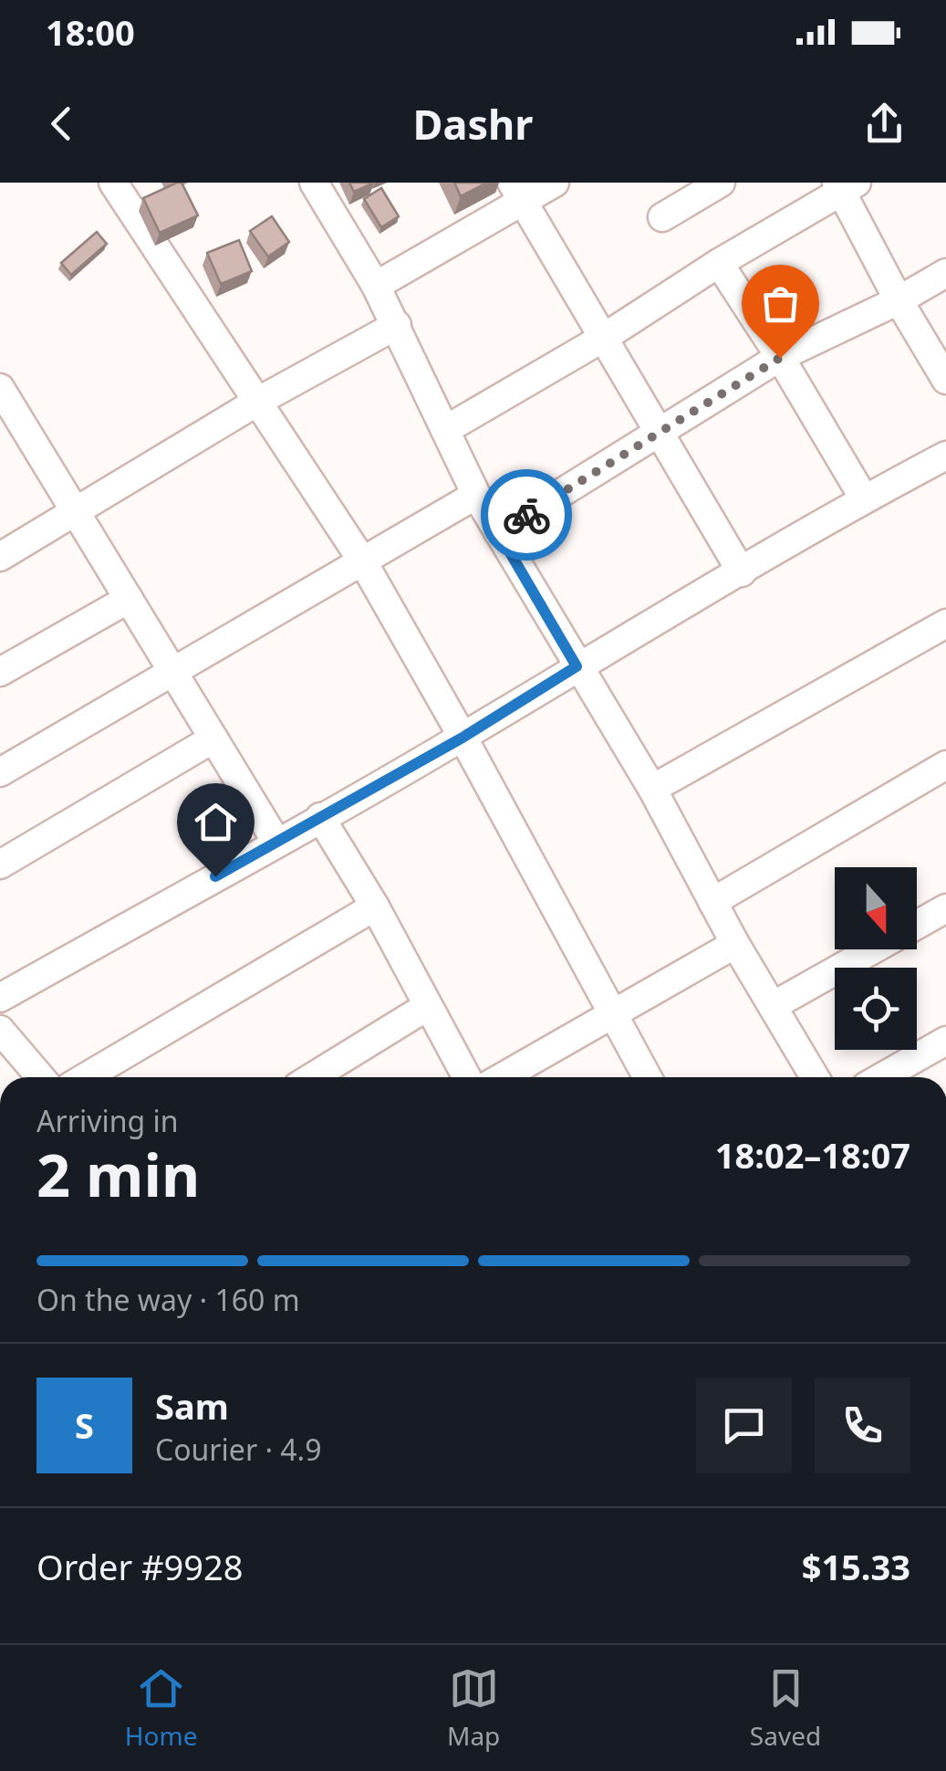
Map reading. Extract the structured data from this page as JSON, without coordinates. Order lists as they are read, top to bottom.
{
  "north": "bottom",
  "page": {
    "status": "18:00",
    "header": "Dashr",
    "heading": ["2 min", "Arriving in", "18:02–18:07"],
    "panel": [
      "Sam",
      "Courier · 4.9",
      "Order #9928",
      "$15.33"
    ],
    "bar": "On the way · 160 m",
    "round": "S",
    "tabs": ["Home", "Map", "Saved"]
  }
}
